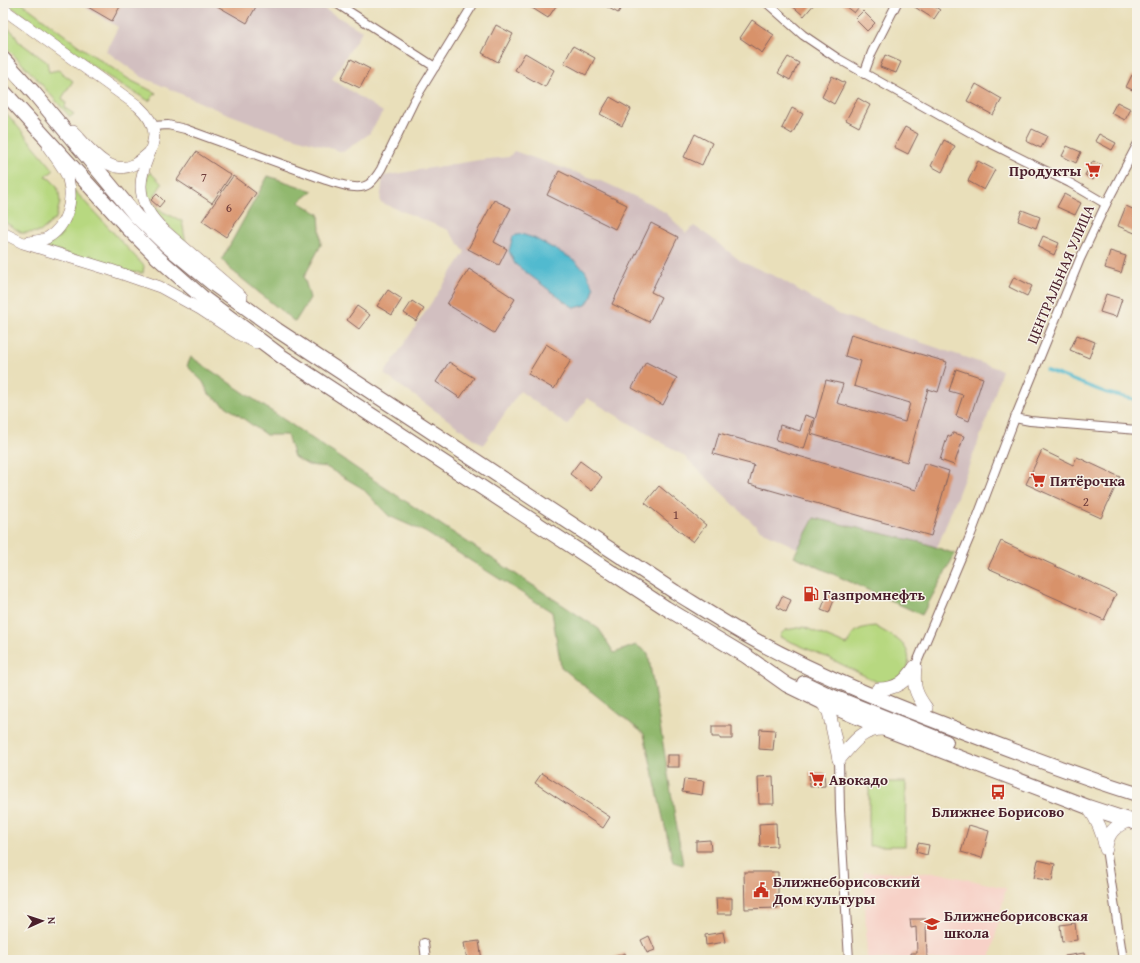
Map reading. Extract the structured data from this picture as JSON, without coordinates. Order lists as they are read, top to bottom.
{
  "streets": {
    "street": ["ЦЕНТРАЛЬНАЯ УЛИЦА"]
  },
  "places": {
    "supermarket": ["Продукты", "Пятёрочка", "Авокадо"],
    "fuel station": ["Газпромнефть"],
    "bus stop": ["Ближнее Борисово"],
    "public building": ["Ближнеборисовский Дом культуры"],
    "school or university": ["Ближнеборисовская школа"]
  },
  "house_numbers": [
    "7",
    "6",
    "2",
    "1"
  ],
  "north": "right"
}
